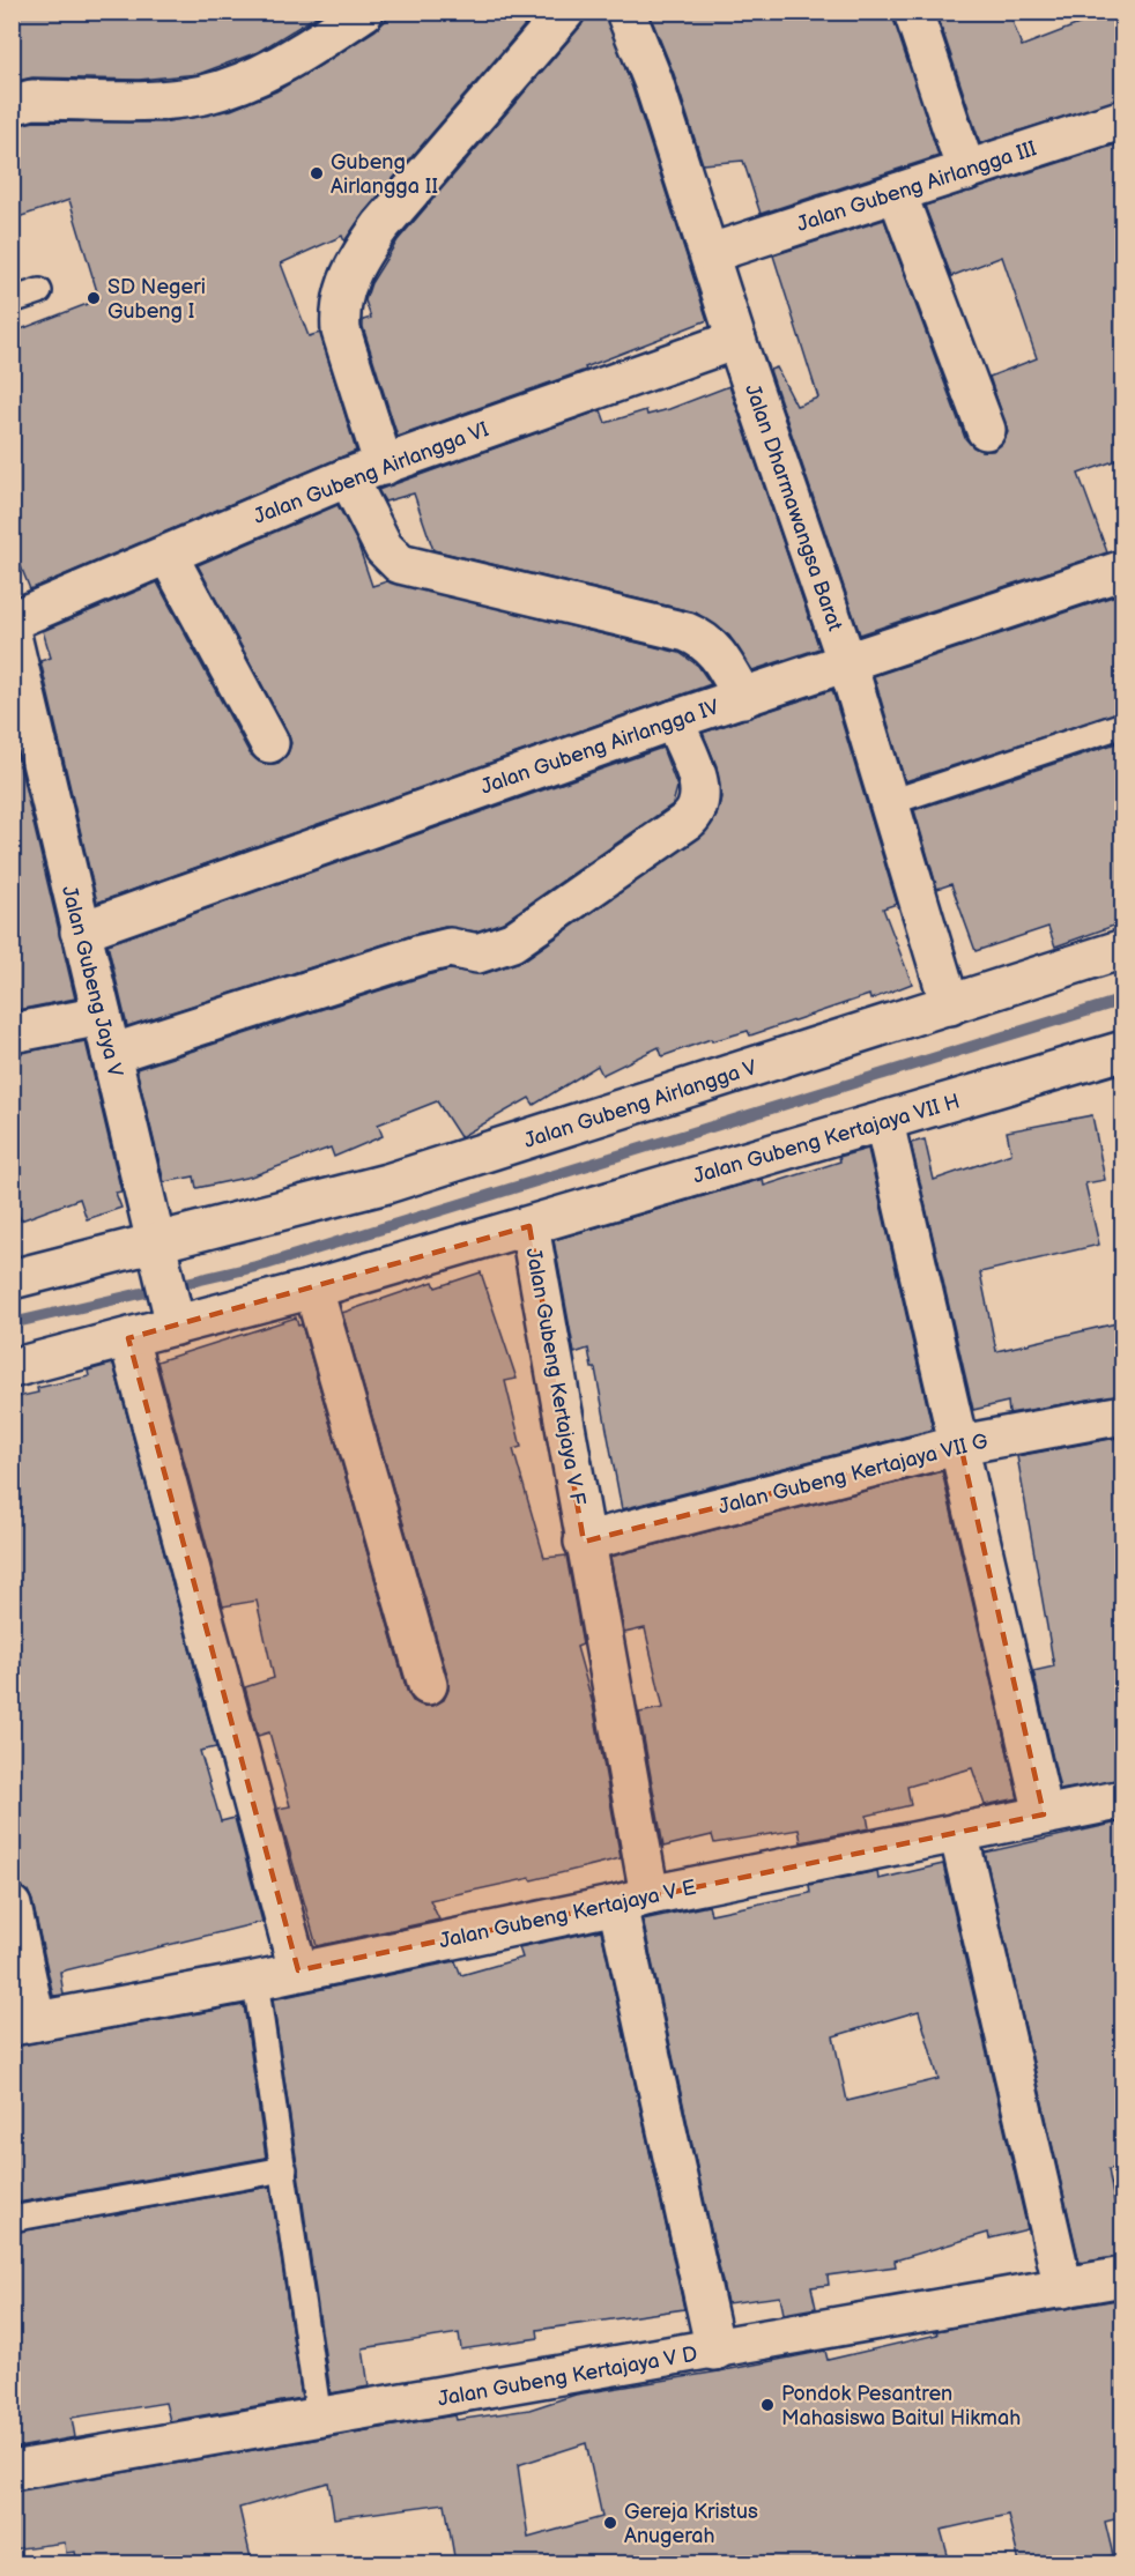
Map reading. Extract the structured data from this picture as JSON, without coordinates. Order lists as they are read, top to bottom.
{
  "streets": {
    "street": [
      "Jalan Gubeng Airlangga III",
      "Jalan Gubeng Airlangga VI",
      "Jalan Dharmawangsa Barat",
      "Jalan Gubeng Airlangga IV",
      "Jalan Gubeng Jaya V",
      "Jalan Gubeng Airlangga V",
      "Jalan Gubeng Kertajaya VII H",
      "Jalan Gubeng Kertajaya V F",
      "Jalan Gubeng Kertajaya VII G",
      "Jalan Gubeng Kertajaya V E",
      "Jalan Gubeng Kertajaya V D"
    ]
  },
  "crossings": [
    ["Jalan Gubeng Airlangga III", "Jalan Dharmawangsa Barat"],
    ["Jalan Gubeng Airlangga VI", "Jalan Dharmawangsa Barat"],
    ["Jalan Dharmawangsa Barat", "Jalan Gubeng Airlangga IV"],
    ["Jalan Dharmawangsa Barat", "Jalan Gubeng Airlangga V"],
    ["Jalan Gubeng Airlangga IV", "Jalan Gubeng Jaya V"],
    ["Jalan Gubeng Jaya V", "Jalan Gubeng Airlangga V"],
    ["Jalan Gubeng Jaya V", "Jalan Gubeng Kertajaya V F"],
    ["Jalan Gubeng Kertajaya VII H", "Jalan Gubeng Kertajaya V F"],
    ["Jalan Gubeng Kertajaya V F", "Jalan Gubeng Kertajaya VII G"],
    ["Jalan Gubeng Kertajaya V F", "Jalan Gubeng Kertajaya V E"],
    ["Jalan Gubeng Kertajaya V F", "Jalan Gubeng Kertajaya V D"]
  ],
  "places": [
    "Gubeng Airlangga II",
    "SD Negeri Gubeng I",
    "Pondok Pesantren Mahasiswa Baitul Hikmah",
    "Gereja Kristus Anugerah"
  ]
}
